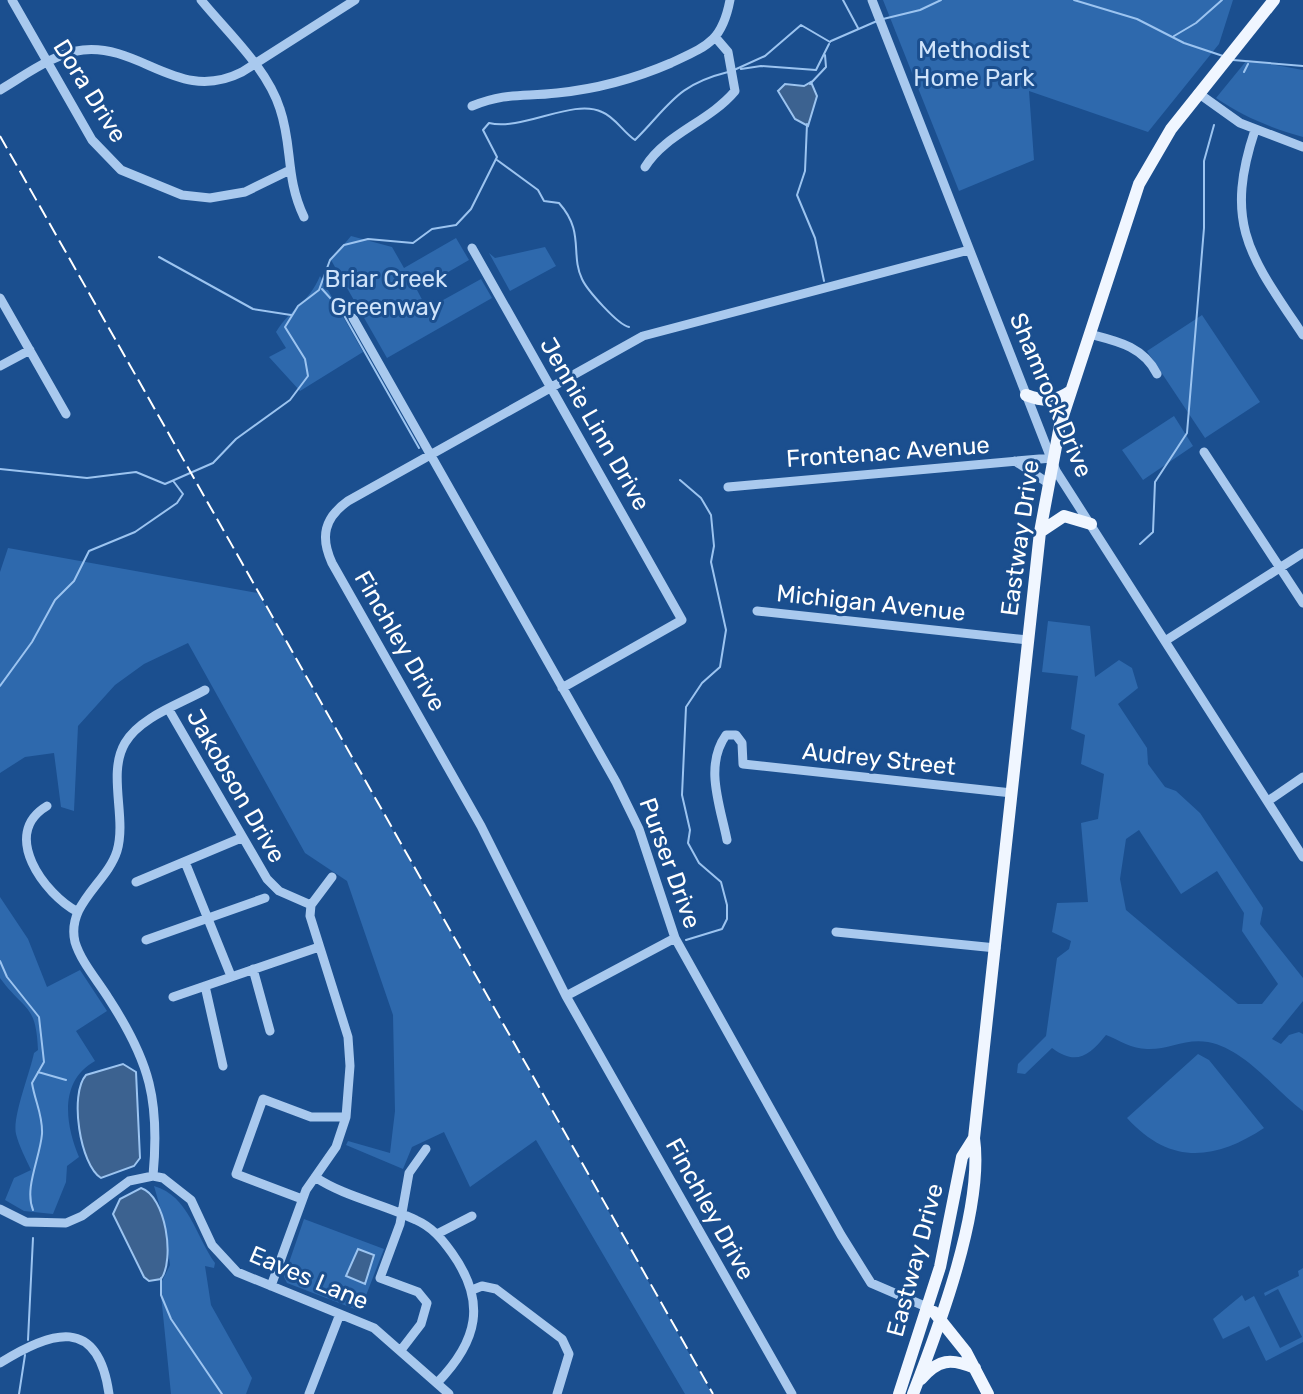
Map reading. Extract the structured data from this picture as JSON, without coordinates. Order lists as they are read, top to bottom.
{
  "streets": {
    "main road": ["Eastway Drive"],
    "street": [
      "Dora Drive",
      "Shamrock Drive",
      "Jennie Linn Drive",
      "Frontenac Avenue",
      "Michigan Avenue",
      "Finchley Drive",
      "Audrey Street",
      "Jakobson Drive",
      "Purser Drive",
      "Eaves Lane"
    ]
  },
  "crossings": [
    ["Shamrock Drive", "Frontenac Avenue"],
    ["Shamrock Drive", "Eastway Drive"],
    ["Shamrock Drive", "Finchley Drive"],
    ["Jennie Linn Drive", "Finchley Drive"],
    ["Jennie Linn Drive", "Purser Drive"],
    ["Frontenac Avenue", "Eastway Drive"],
    ["Eastway Drive", "Michigan Avenue"],
    ["Eastway Drive", "Audrey Street"],
    ["Eastway Drive", "Purser Drive"],
    ["Finchley Drive", "Purser Drive"]
  ],
  "parks": ["Methodist Home Park", "Briar Creek Greenway"]
}
